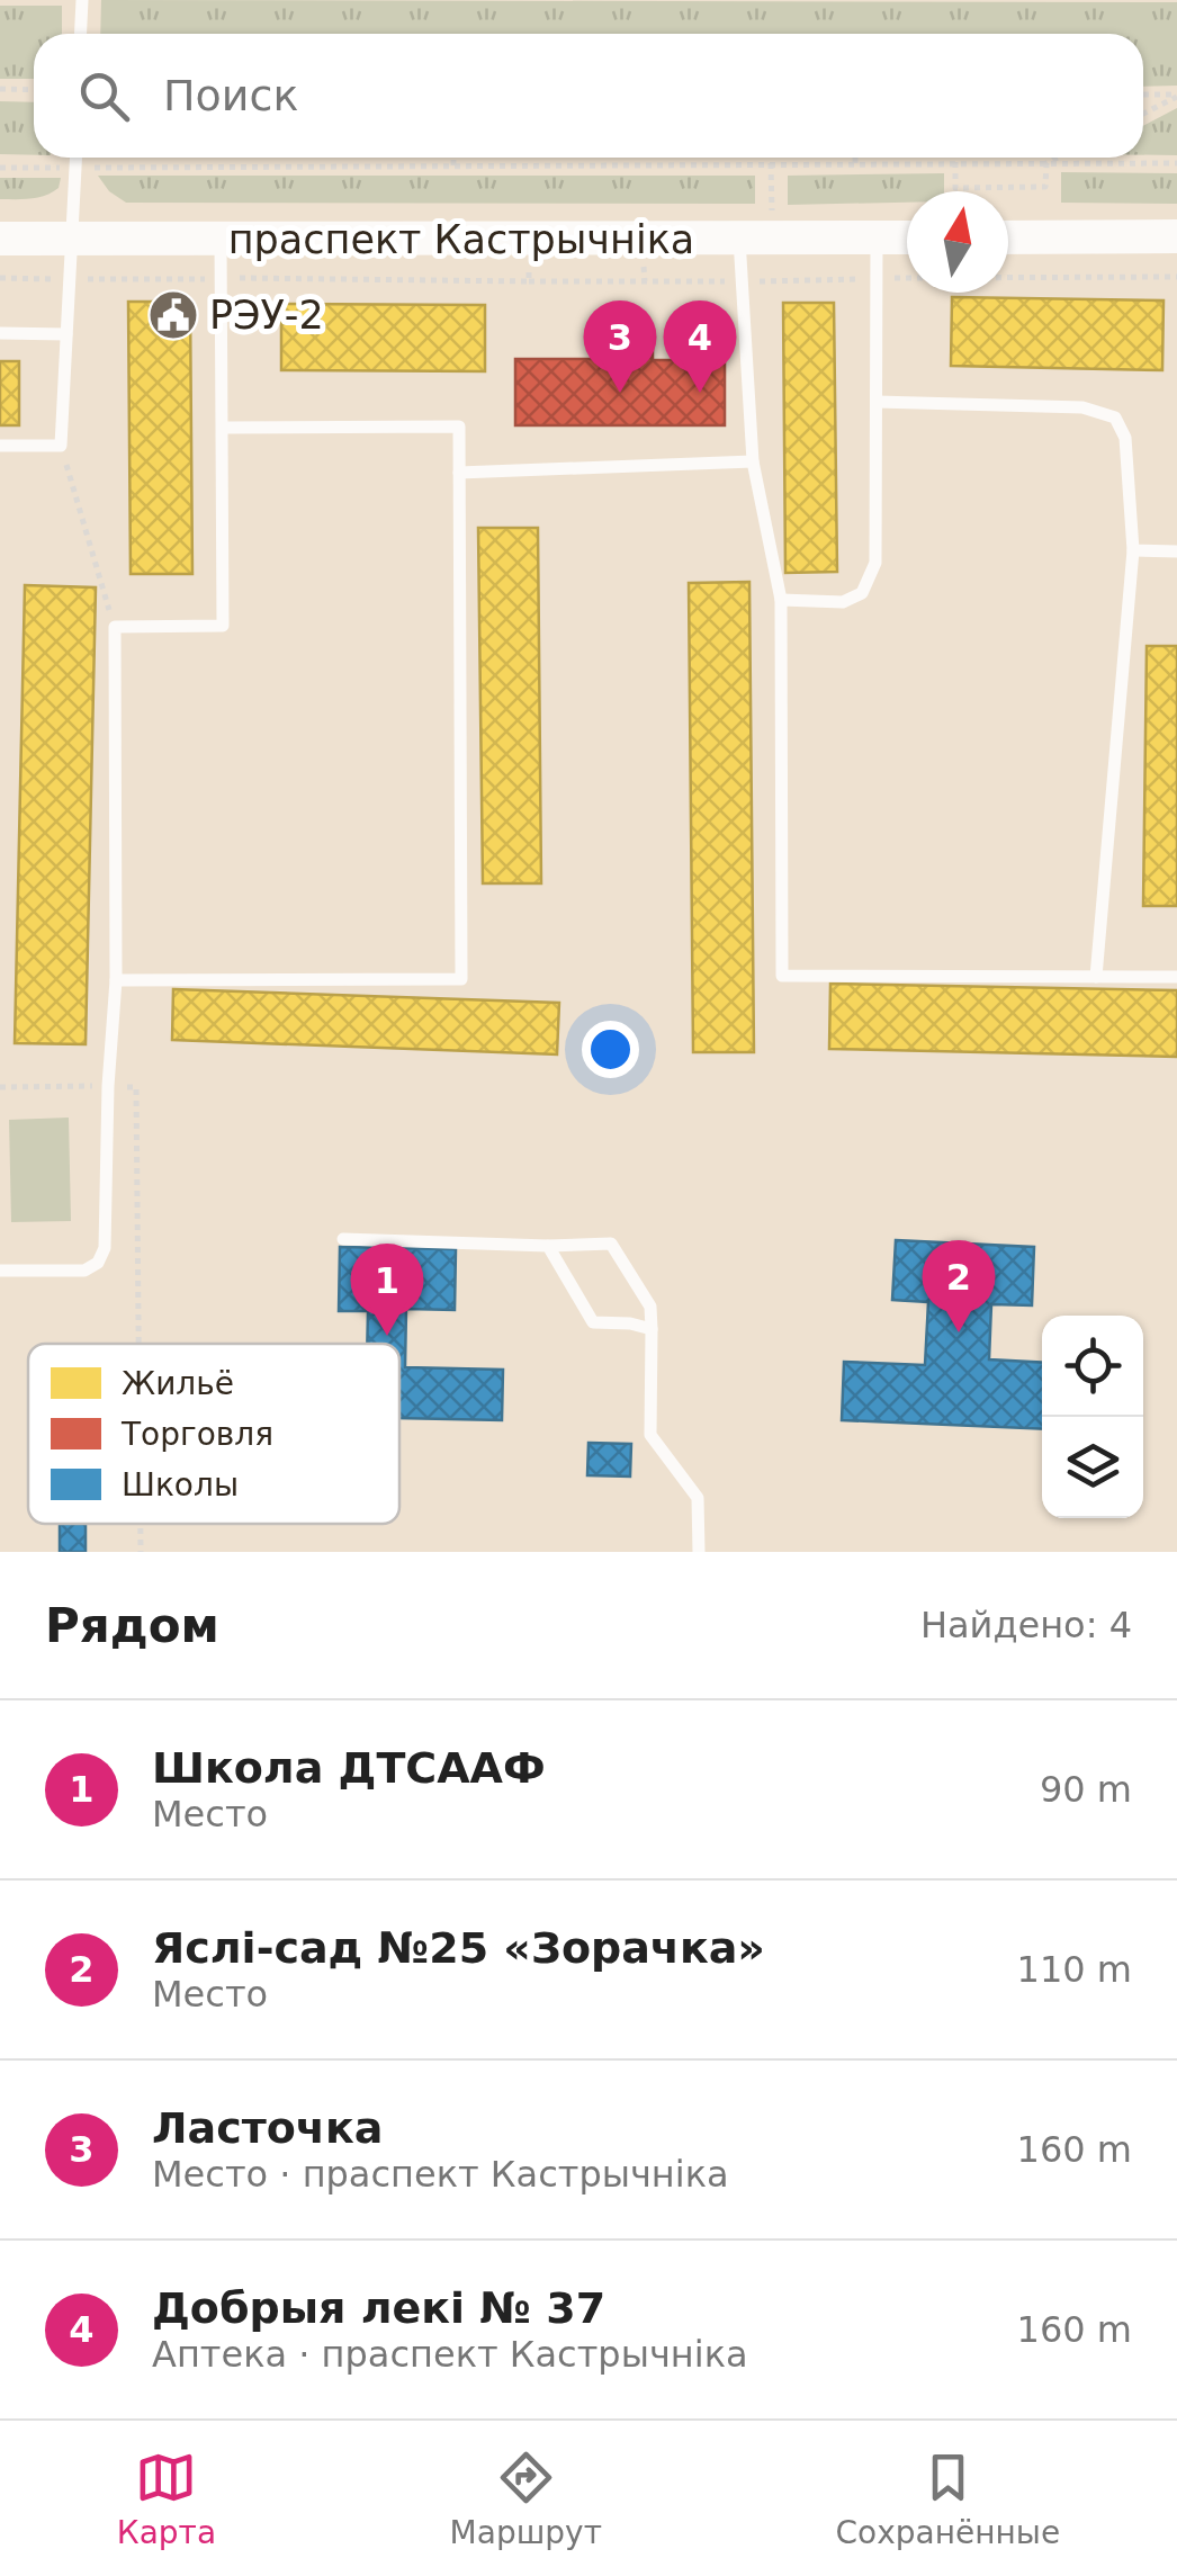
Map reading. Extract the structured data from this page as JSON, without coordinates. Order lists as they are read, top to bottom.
{
  "streets": {
    "main road": ["праспект Кастрычніка"]
  },
  "places": {
    "public building": ["РЭУ-2"]
  },
  "legend": ["Жильё", "Торговля", "Школы"],
  "north": "top",
  "page": {
    "search": "Поиск",
    "pins": [
      "3",
      "4",
      "2",
      "1"
    ],
    "heading": ["Рядом", "Найдено: 4"],
    "list": [
      {
        "mark": "1",
        "name": "Школа ДТСААФ",
        "note": "Место",
        "value": "90 m"
      },
      {
        "mark": "2",
        "name": "Яслі-сад №25 «Зорачка»",
        "note": "Место",
        "value": "110 m"
      },
      {
        "mark": "3",
        "name": "Ласточка",
        "note": "Место · праспект Кастрычніка",
        "value": "160 m"
      },
      {
        "mark": "4",
        "name": "Добрыя лекі № 37",
        "note": "Аптека · праспект Кастрычніка",
        "value": "160 m"
      }
    ],
    "nav": ["Карта", "Маршрут", "Сохранённые"]
  }
}
